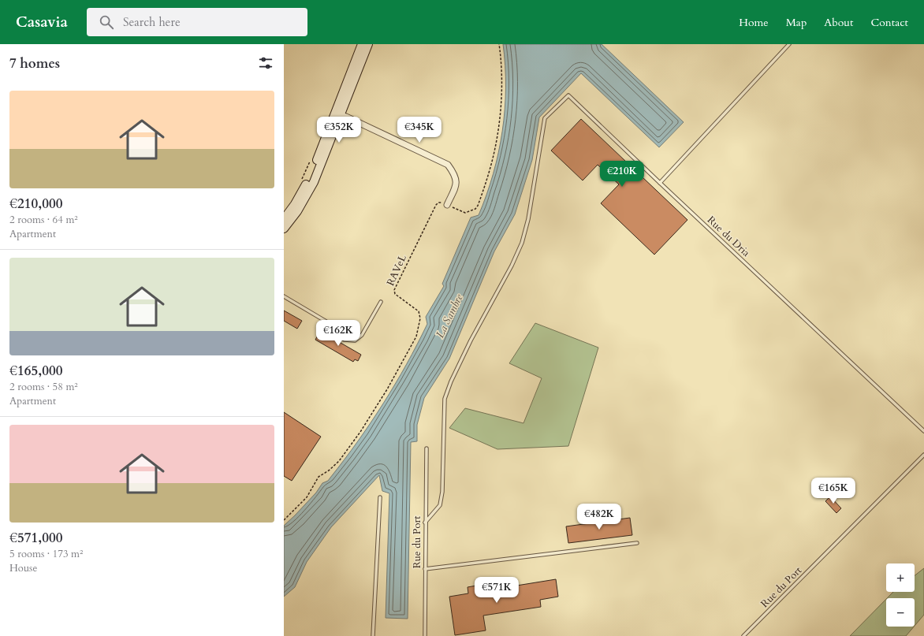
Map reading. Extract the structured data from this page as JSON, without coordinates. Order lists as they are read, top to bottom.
{
  "streets": {
    "lane": ["Rue du Dria", "Rue du Port"],
    "path": ["RAVeL"]
  },
  "crossings": [
    ["Rue du Dria", "Rue du Port"]
  ],
  "water": ["La Sambre"],
  "page": {
    "header": "Casavia",
    "search": "Search here",
    "nav": [
      "Home",
      "Map",
      "About",
      "Contact"
    ],
    "heading": "7 homes",
    "list": [
      {
        "name": "€210,000",
        "note": "2 rooms · 64 m² · Apartment"
      },
      {
        "name": "€165,000",
        "note": "2 rooms · 58 m² · Apartment"
      },
      {
        "name": "€571,000",
        "note": "5 rooms · 173 m² · House"
      }
    ],
    "price": [
      "€352K",
      "€345K",
      "€210K",
      "€162K",
      "€165K",
      "€482K",
      "€571K"
    ],
    "map_buttons": ["+", "−"]
  }
}
